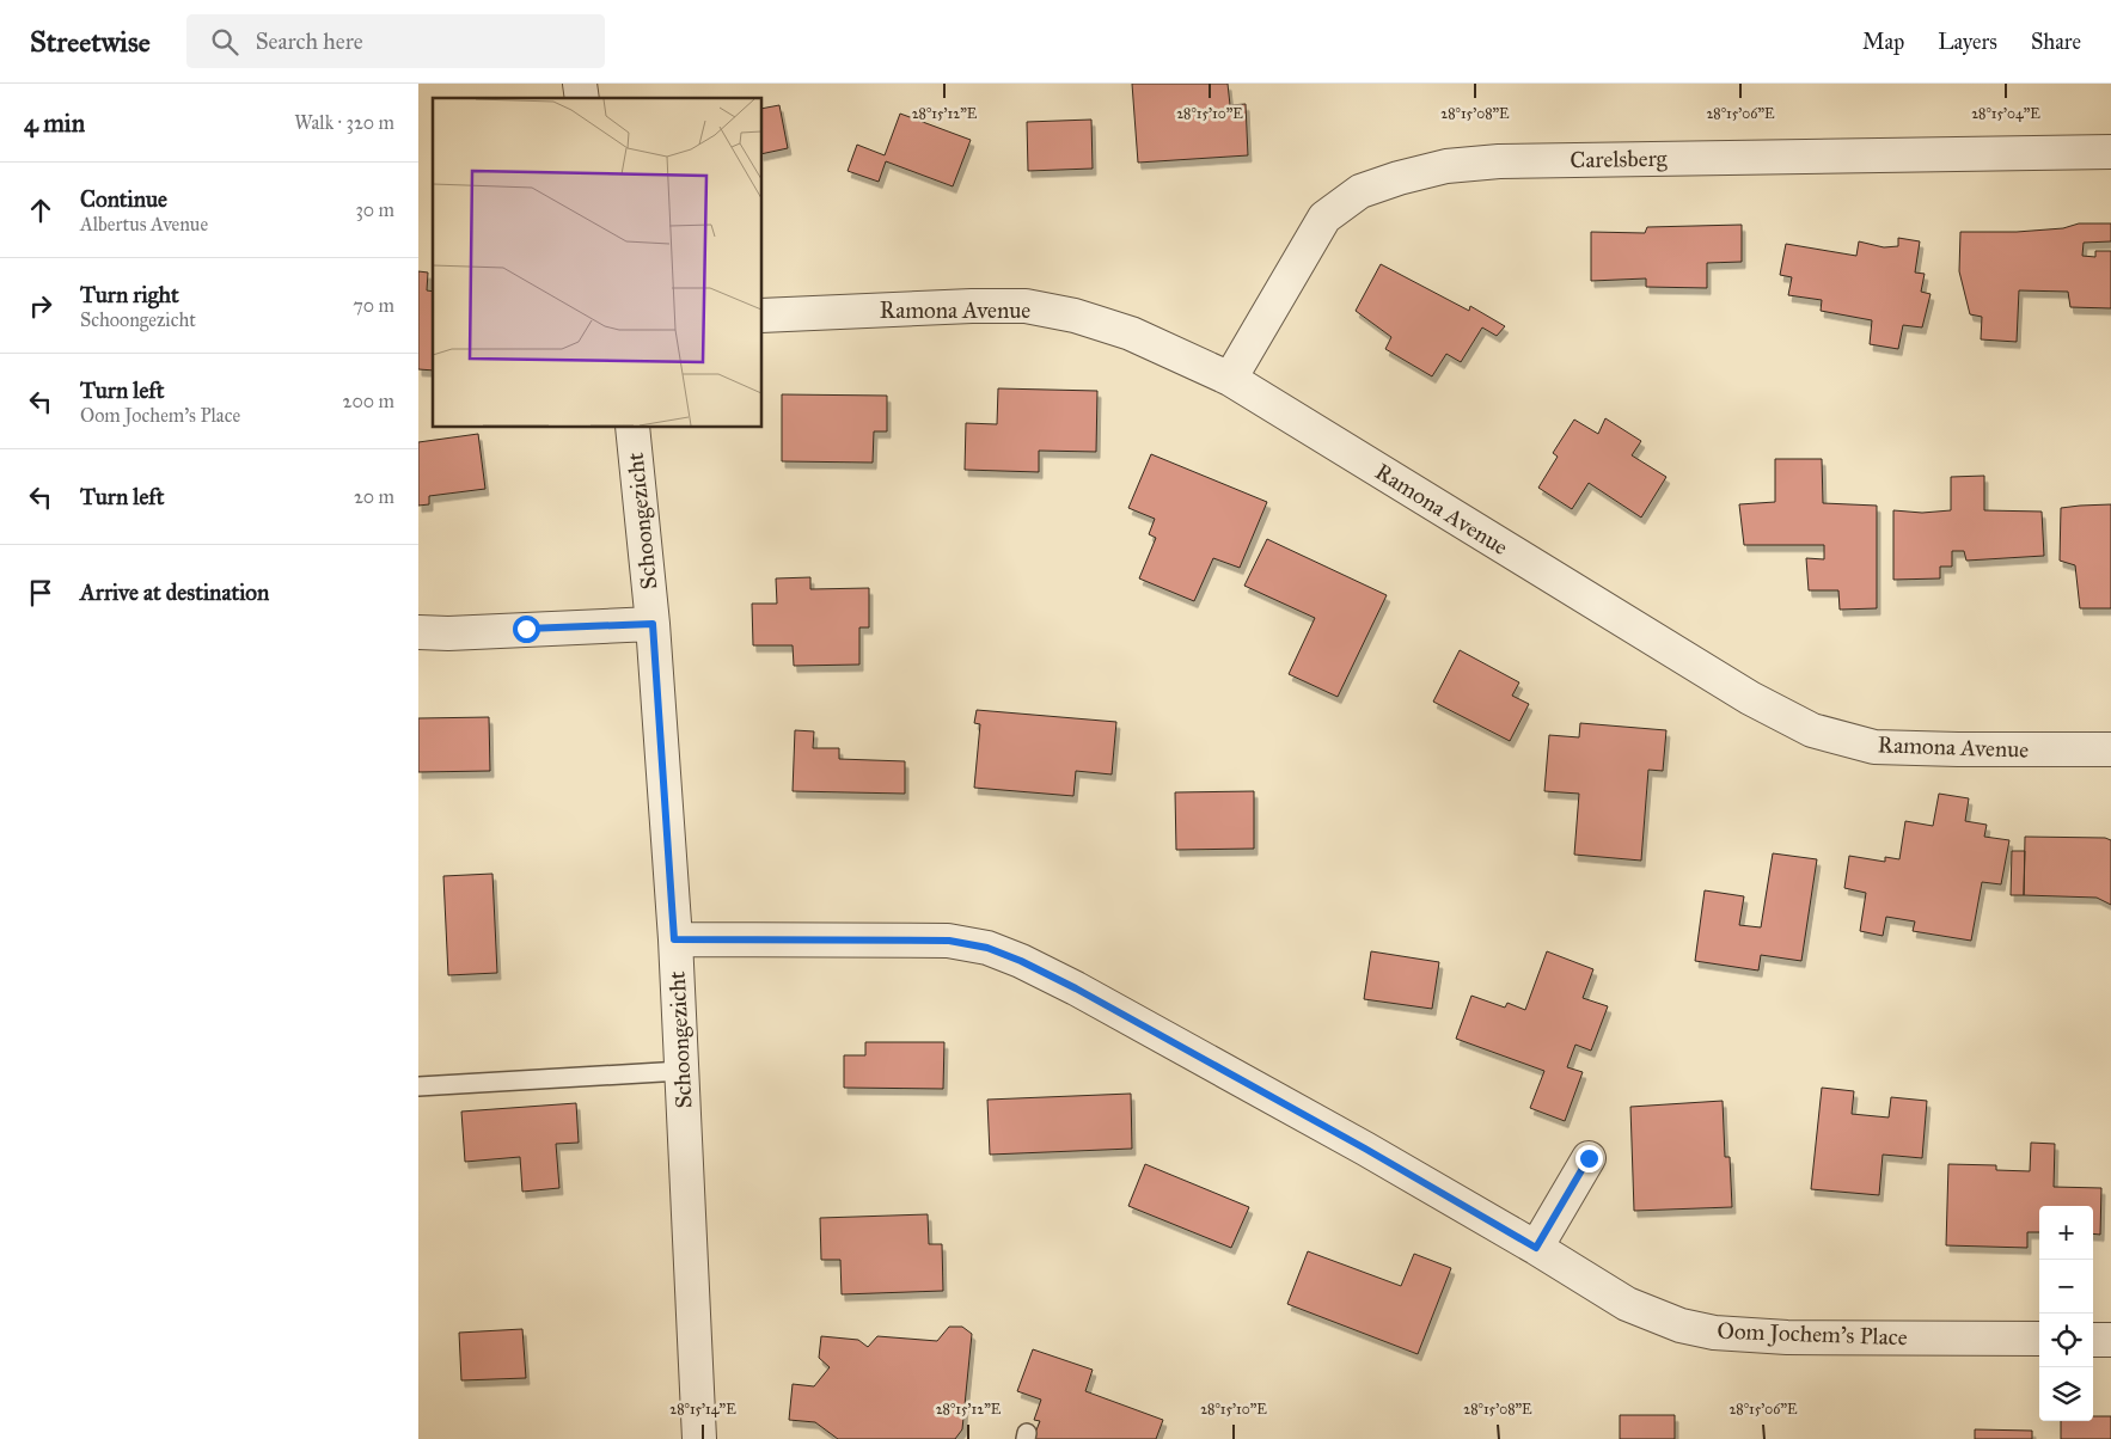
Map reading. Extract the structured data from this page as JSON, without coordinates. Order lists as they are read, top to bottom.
{
  "streets": {
    "street": [
      "Carelsberg",
      "Ramona Avenue",
      "Schoongezicht",
      "Oom Jochem's Place"
    ]
  },
  "crossings": [
    ["Carelsberg", "Ramona Avenue"],
    ["Schoongezicht", "Oom Jochem's Place"]
  ],
  "page": {
    "header": "Streetwise",
    "search": "Search here",
    "nav": ["Map", "Layers", "Share"],
    "heading": ["4 min", "Walk · 320 m"],
    "list": [
      ["Continue", "Albertus Avenue", "30 m"],
      ["Turn right", "Schoongezicht", "70 m"],
      ["Turn left", "Oom Jochem's Place", "200 m"],
      ["Turn left", "20 m"],
      "Arrive at destination"
    ],
    "map_buttons": ["+", "−"]
  },
  "coordinates": [
    "28°15'12\"E",
    "28°15'10\"E",
    "28°15'08\"E",
    "28°15'06\"E",
    "28°15'04\"E",
    "28°15'14\"E"
  ]
}
